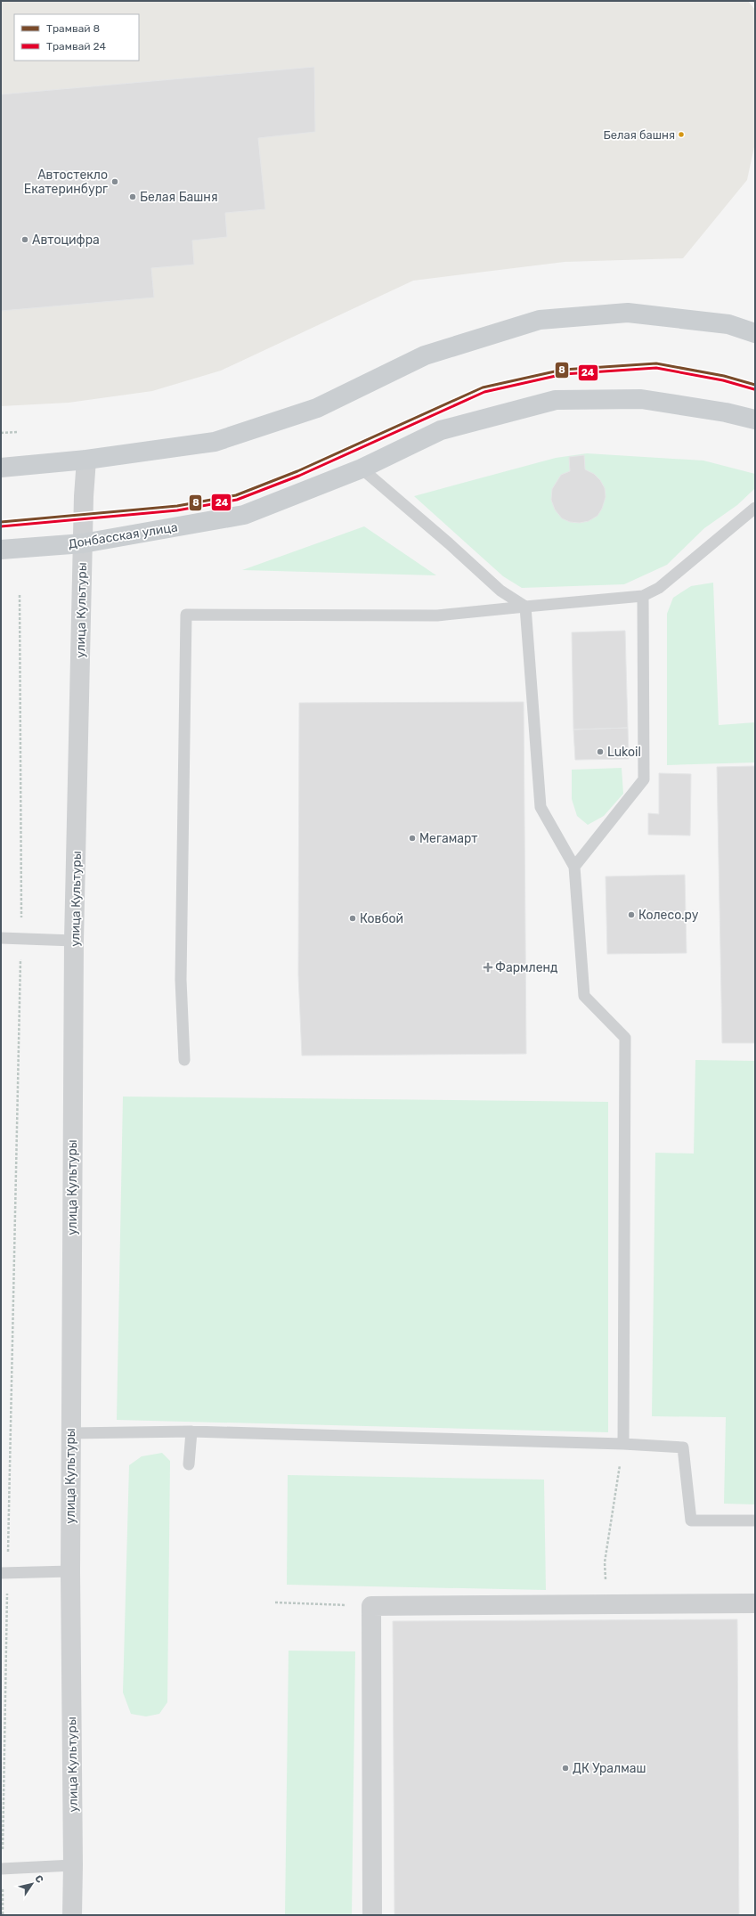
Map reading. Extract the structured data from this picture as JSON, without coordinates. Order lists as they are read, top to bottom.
{
  "streets": {
    "main road": ["Донбасская улица"],
    "street": ["улица Культуры"]
  },
  "crossings": [
    ["Донбасская улица", "улица Культуры"]
  ],
  "places": {
    "other": [
      "Белая башня",
      "Автостекло Екатеринбург",
      "Белая Башня",
      "Автоцифра",
      "Lukoil",
      "Мегамарт",
      "Колесо.ру",
      "Ковбой",
      "ДК Уралмаш"
    ],
    "health": ["Фармленд"]
  },
  "lines": ["tram line 8", "tram line 24"],
  "legend": ["Трамвай 8", "Трамвай 24"],
  "north": "top right"
}
